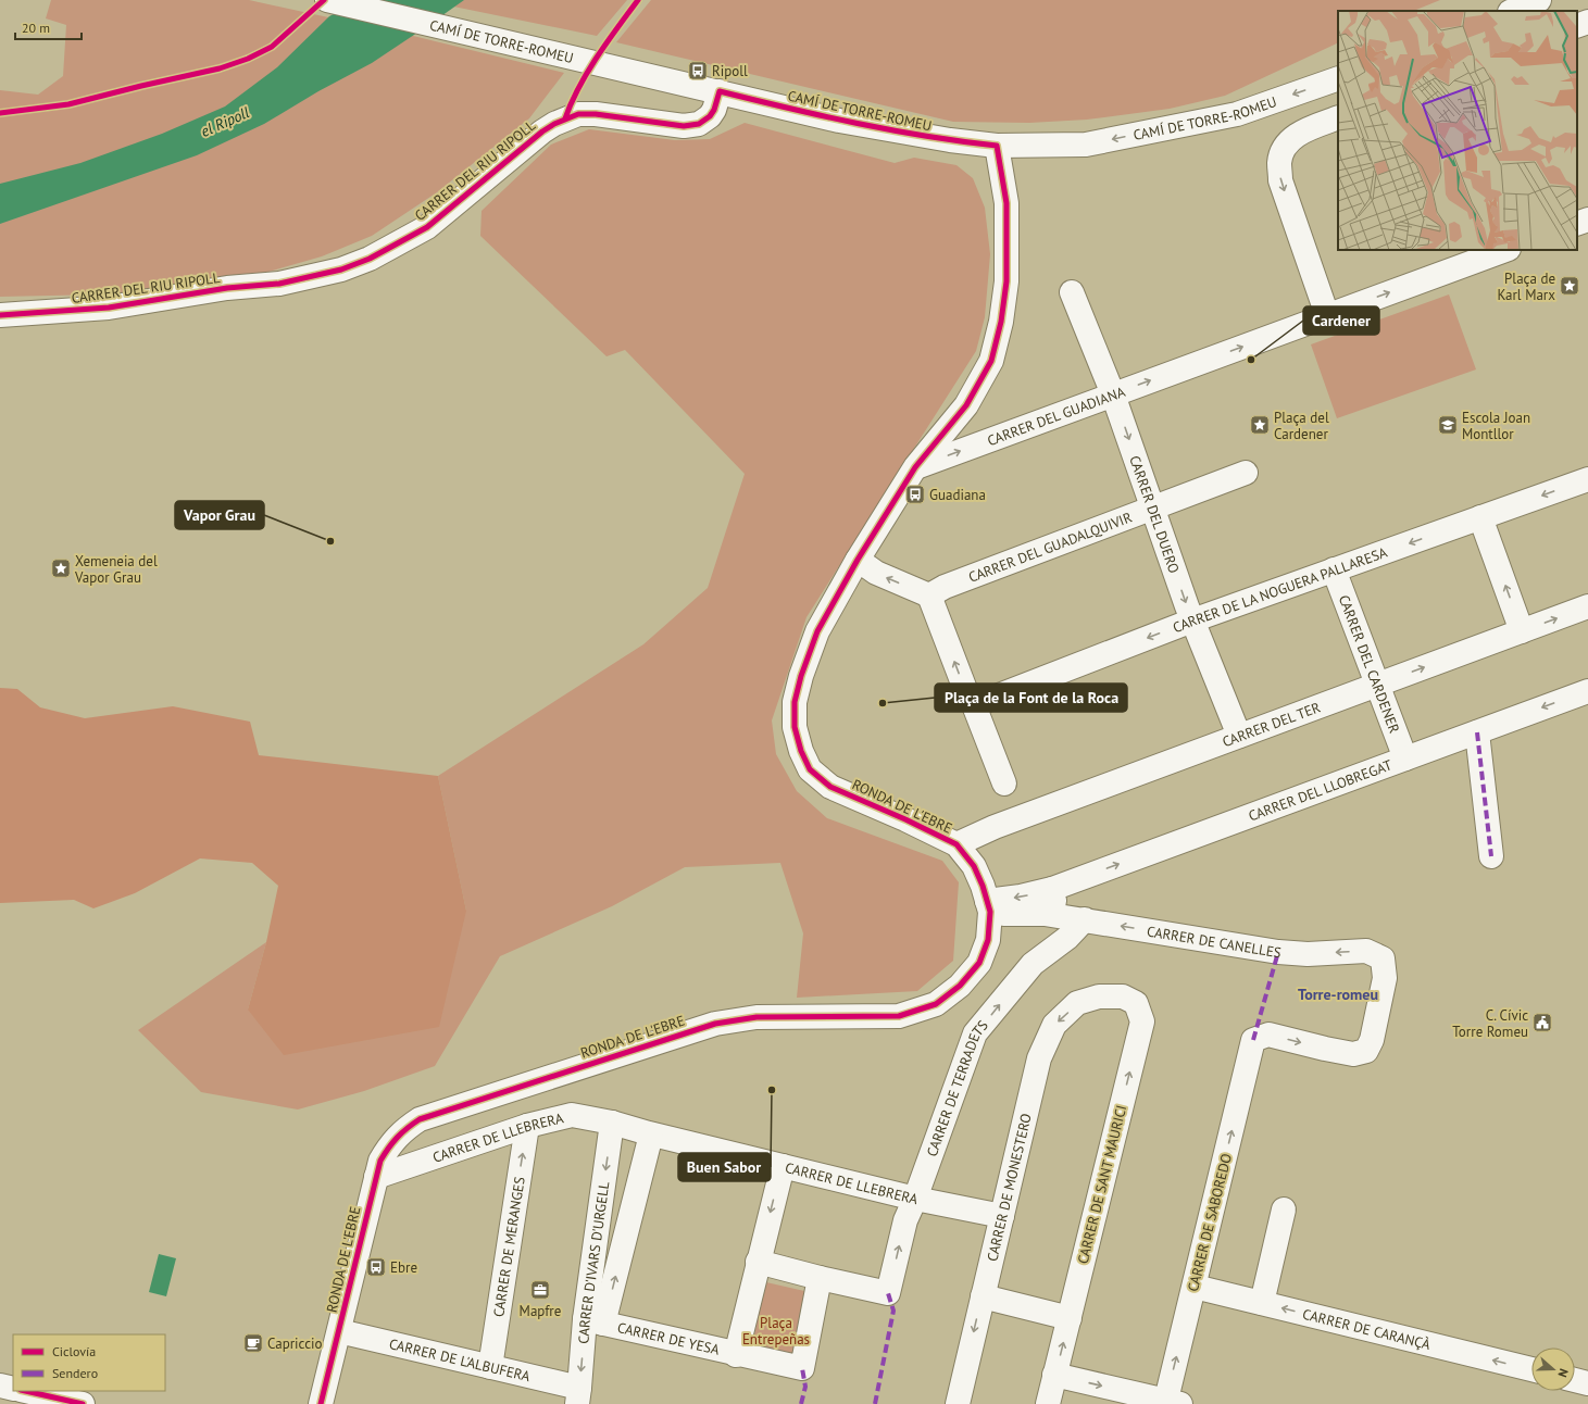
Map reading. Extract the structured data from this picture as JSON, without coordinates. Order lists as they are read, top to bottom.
{
  "streets": {
    "street": [
      "CAMÍ DE TORRE-ROMEU",
      "CARRER DEL RIU RIPOLL",
      "CARRER DEL GUADIANA",
      "CARRER DEL DUERO",
      "CARRER DEL GUADALQUIVIR",
      "CARRER DE LA NOGUERA PALLARESA",
      "CARRER DEL CARDENER",
      "CARRER DEL TER",
      "CARRER DEL LLOBREGAT",
      "RONDA DE L'EBRE",
      "CARRER DE CANELLES",
      "CARRER DE TERRADETS",
      "CARRER DE LLEBRERA",
      "CARRER DE SANT MAURICI",
      "CARRER DE MONESTERO",
      "CARRER DE SABOREDO",
      "CARRER DE MERANGES",
      "CARRER D'IVARS D'URGELL",
      "CARRER DE CARANÇÀ",
      "CARRER DE YESA",
      "CARRER DE L'ALBUFERA"
    ]
  },
  "crossings": [
    ["CAMÍ DE TORRE-ROMEU", "CARRER DEL RIU RIPOLL"],
    ["CAMÍ DE TORRE-ROMEU", "RONDA DE L'EBRE"],
    ["CARRER DEL GUADIANA", "CARRER DEL DUERO"],
    ["CARRER DEL GUADIANA", "RONDA DE L'EBRE"],
    ["CARRER DEL DUERO", "CARRER DEL GUADALQUIVIR"],
    ["CARRER DEL DUERO", "CARRER DE LA NOGUERA PALLARESA"],
    ["CARRER DEL DUERO", "CARRER DEL TER"],
    ["CARRER DE LA NOGUERA PALLARESA", "CARRER DEL CARDENER"],
    ["CARRER DEL CARDENER", "CARRER DEL TER"],
    ["CARRER DEL CARDENER", "CARRER DEL LLOBREGAT"],
    ["CARRER DEL TER", "RONDA DE L'EBRE"],
    ["CARRER DEL LLOBREGAT", "RONDA DE L'EBRE"],
    ["RONDA DE L'EBRE", "CARRER DE LLEBRERA"],
    ["RONDA DE L'EBRE", "CARRER DE L'ALBUFERA"],
    ["CARRER DE CANELLES", "CARRER DE TERRADETS"],
    ["CARRER DE CANELLES", "CARRER DE SABOREDO"],
    ["CARRER DE TERRADETS", "CARRER DE LLEBRERA"],
    ["CARRER DE TERRADETS", "CARRER DE YESA"],
    ["CARRER DE LLEBRERA", "CARRER DE MONESTERO"],
    ["CARRER DE LLEBRERA", "CARRER DE MERANGES"],
    ["CARRER DE LLEBRERA", "CARRER D'IVARS D'URGELL"],
    ["CARRER DE SANT MAURICI", "CARRER DE MONESTERO"],
    ["CARRER DE SABOREDO", "CARRER DE CARANÇÀ"],
    ["CARRER DE MERANGES", "CARRER DE L'ALBUFERA"],
    ["CARRER D'IVARS D'URGELL", "CARRER DE YESA"],
    ["CARRER D'IVARS D'URGELL", "CARRER DE L'ALBUFERA"]
  ],
  "one_way": [
    "CARRER DEL GUADIANA",
    "CARRER DEL DUERO",
    "CARRER DE LA NOGUERA PALLARESA",
    "CARRER DE TERRADETS",
    "CARRER DE SANT MAURICI",
    "CARRER DE MONESTERO",
    "CARRER DE SABOREDO",
    "CARRER DE MERANGES",
    "CARRER DE CARANÇÀ"
  ],
  "districts": ["Torre-romeu"],
  "water": ["el Ripoll"],
  "parks": ["Plaça Entrepeñas"],
  "places": {
    "bus stop": ["Ripoll", "Guadiana", "Ebre"],
    "place": ["Plaça de Karl Marx", "Plaça del Cardener", "Xemeneia del Vapor Grau"],
    "other": [
      "Cardener",
      "Vapor Grau",
      "Plaça de la Font de la Roca",
      "Buen Sabor"
    ],
    "school or university": ["Escola Joan Montllor"],
    "public building": ["C. Cívic Torre Romeu"],
    "office": ["Mapfre"],
    "cafe": ["Capriccio"]
  },
  "legend": ["Ciclovía", "Sendero"],
  "scale_bar": "20 m",
  "north": "right"
}
